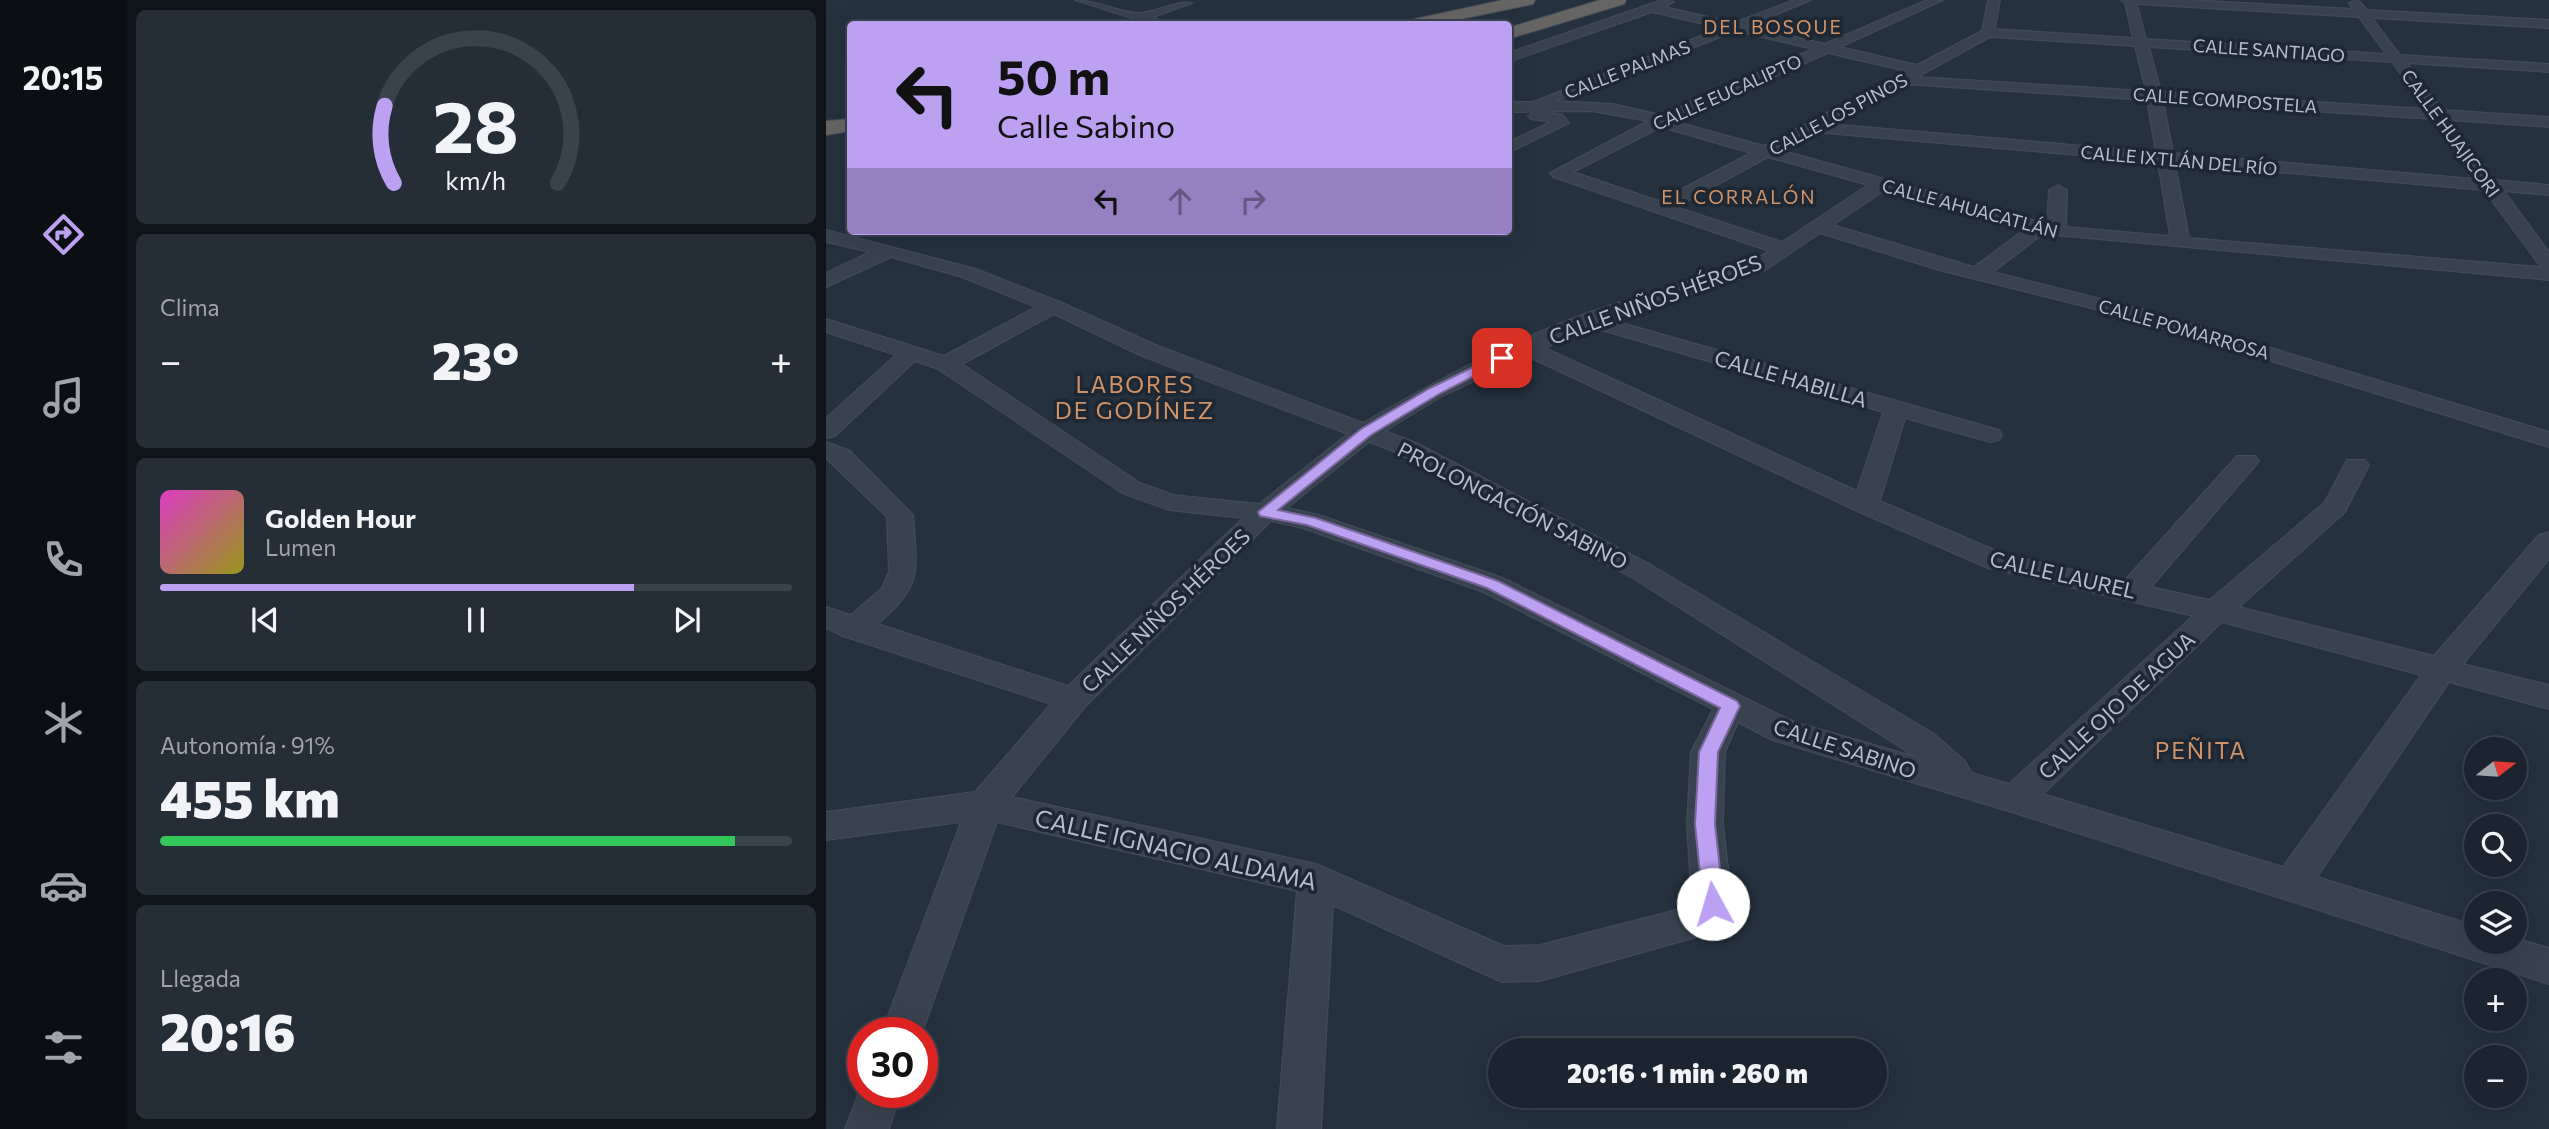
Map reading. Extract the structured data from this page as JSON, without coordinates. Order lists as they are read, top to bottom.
{
  "streets": {
    "street": [
      "CALLE SANTIAGO",
      "CALLE PALMAS",
      "CALLE EUCALIPTO",
      "CALLE COMPOSTELA",
      "CALLE LOS PINOS",
      "CALLE HUAJICORI",
      "CALLE IXTLÁN DEL RÍO",
      "CALLE AHUACATLÁN",
      "CALLE NIÑOS HÉROES",
      "CALLE POMARROSA",
      "CALLE HABILLA",
      "PROLONGACIÓN SABINO",
      "CALLE LAUREL",
      "CALLE OJO DE AGUA",
      "CALLE SABINO",
      "CALLE IGNACIO ALDAMA"
    ]
  },
  "crossings": [
    ["CALLE SANTIAGO", "CALLE LOS PINOS"],
    ["CALLE SANTIAGO", "CALLE HUAJICORI"],
    ["CALLE PALMAS", "CALLE AHUACATLÁN"],
    ["CALLE EUCALIPTO", "CALLE LOS PINOS"],
    ["CALLE EUCALIPTO", "CALLE AHUACATLÁN"],
    ["CALLE COMPOSTELA", "CALLE LOS PINOS"],
    ["CALLE COMPOSTELA", "CALLE HUAJICORI"],
    ["CALLE LOS PINOS", "CALLE IXTLÁN DEL RÍO"],
    ["CALLE LOS PINOS", "CALLE AHUACATLÁN"],
    ["CALLE HUAJICORI", "CALLE IXTLÁN DEL RÍO"],
    ["CALLE AHUACATLÁN", "CALLE NIÑOS HÉROES"],
    ["CALLE NIÑOS HÉROES", "CALLE POMARROSA"],
    ["CALLE NIÑOS HÉROES", "CALLE HABILLA"],
    ["CALLE NIÑOS HÉROES", "PROLONGACIÓN SABINO"],
    ["CALLE NIÑOS HÉROES", "CALLE LAUREL"],
    ["CALLE NIÑOS HÉROES", "CALLE SABINO"],
    ["CALLE NIÑOS HÉROES", "CALLE IGNACIO ALDAMA"],
    ["CALLE HABILLA", "CALLE LAUREL"],
    ["PROLONGACIÓN SABINO", "CALLE SABINO"],
    ["CALLE LAUREL", "CALLE OJO DE AGUA"],
    ["CALLE OJO DE AGUA", "CALLE SABINO"],
    ["CALLE SABINO", "CALLE IGNACIO ALDAMA"]
  ],
  "districts": [
    "DEL BOSQUE",
    "EL CORRALÓN",
    "LABORES DE GODÍNEZ",
    "PEÑITA"
  ],
  "north": "right",
  "page": {
    "tabs": "20:15",
    "turn": ["50 m", "Calle Sabino"],
    "tile": [
      "Clima",
      ["Autonomía · 91%", "455 km"],
      ["Llegada", "20:16"]
    ],
    "heat": ["−", "23°", "+"],
    "song": ["Golden Hour", "Lumen"],
    "map_buttons": ["+", "−"],
    "limit": "30",
    "trip": "20:16 · 1 min · 260 m",
    "gauge": ["28", "km/h"]
  }
}
